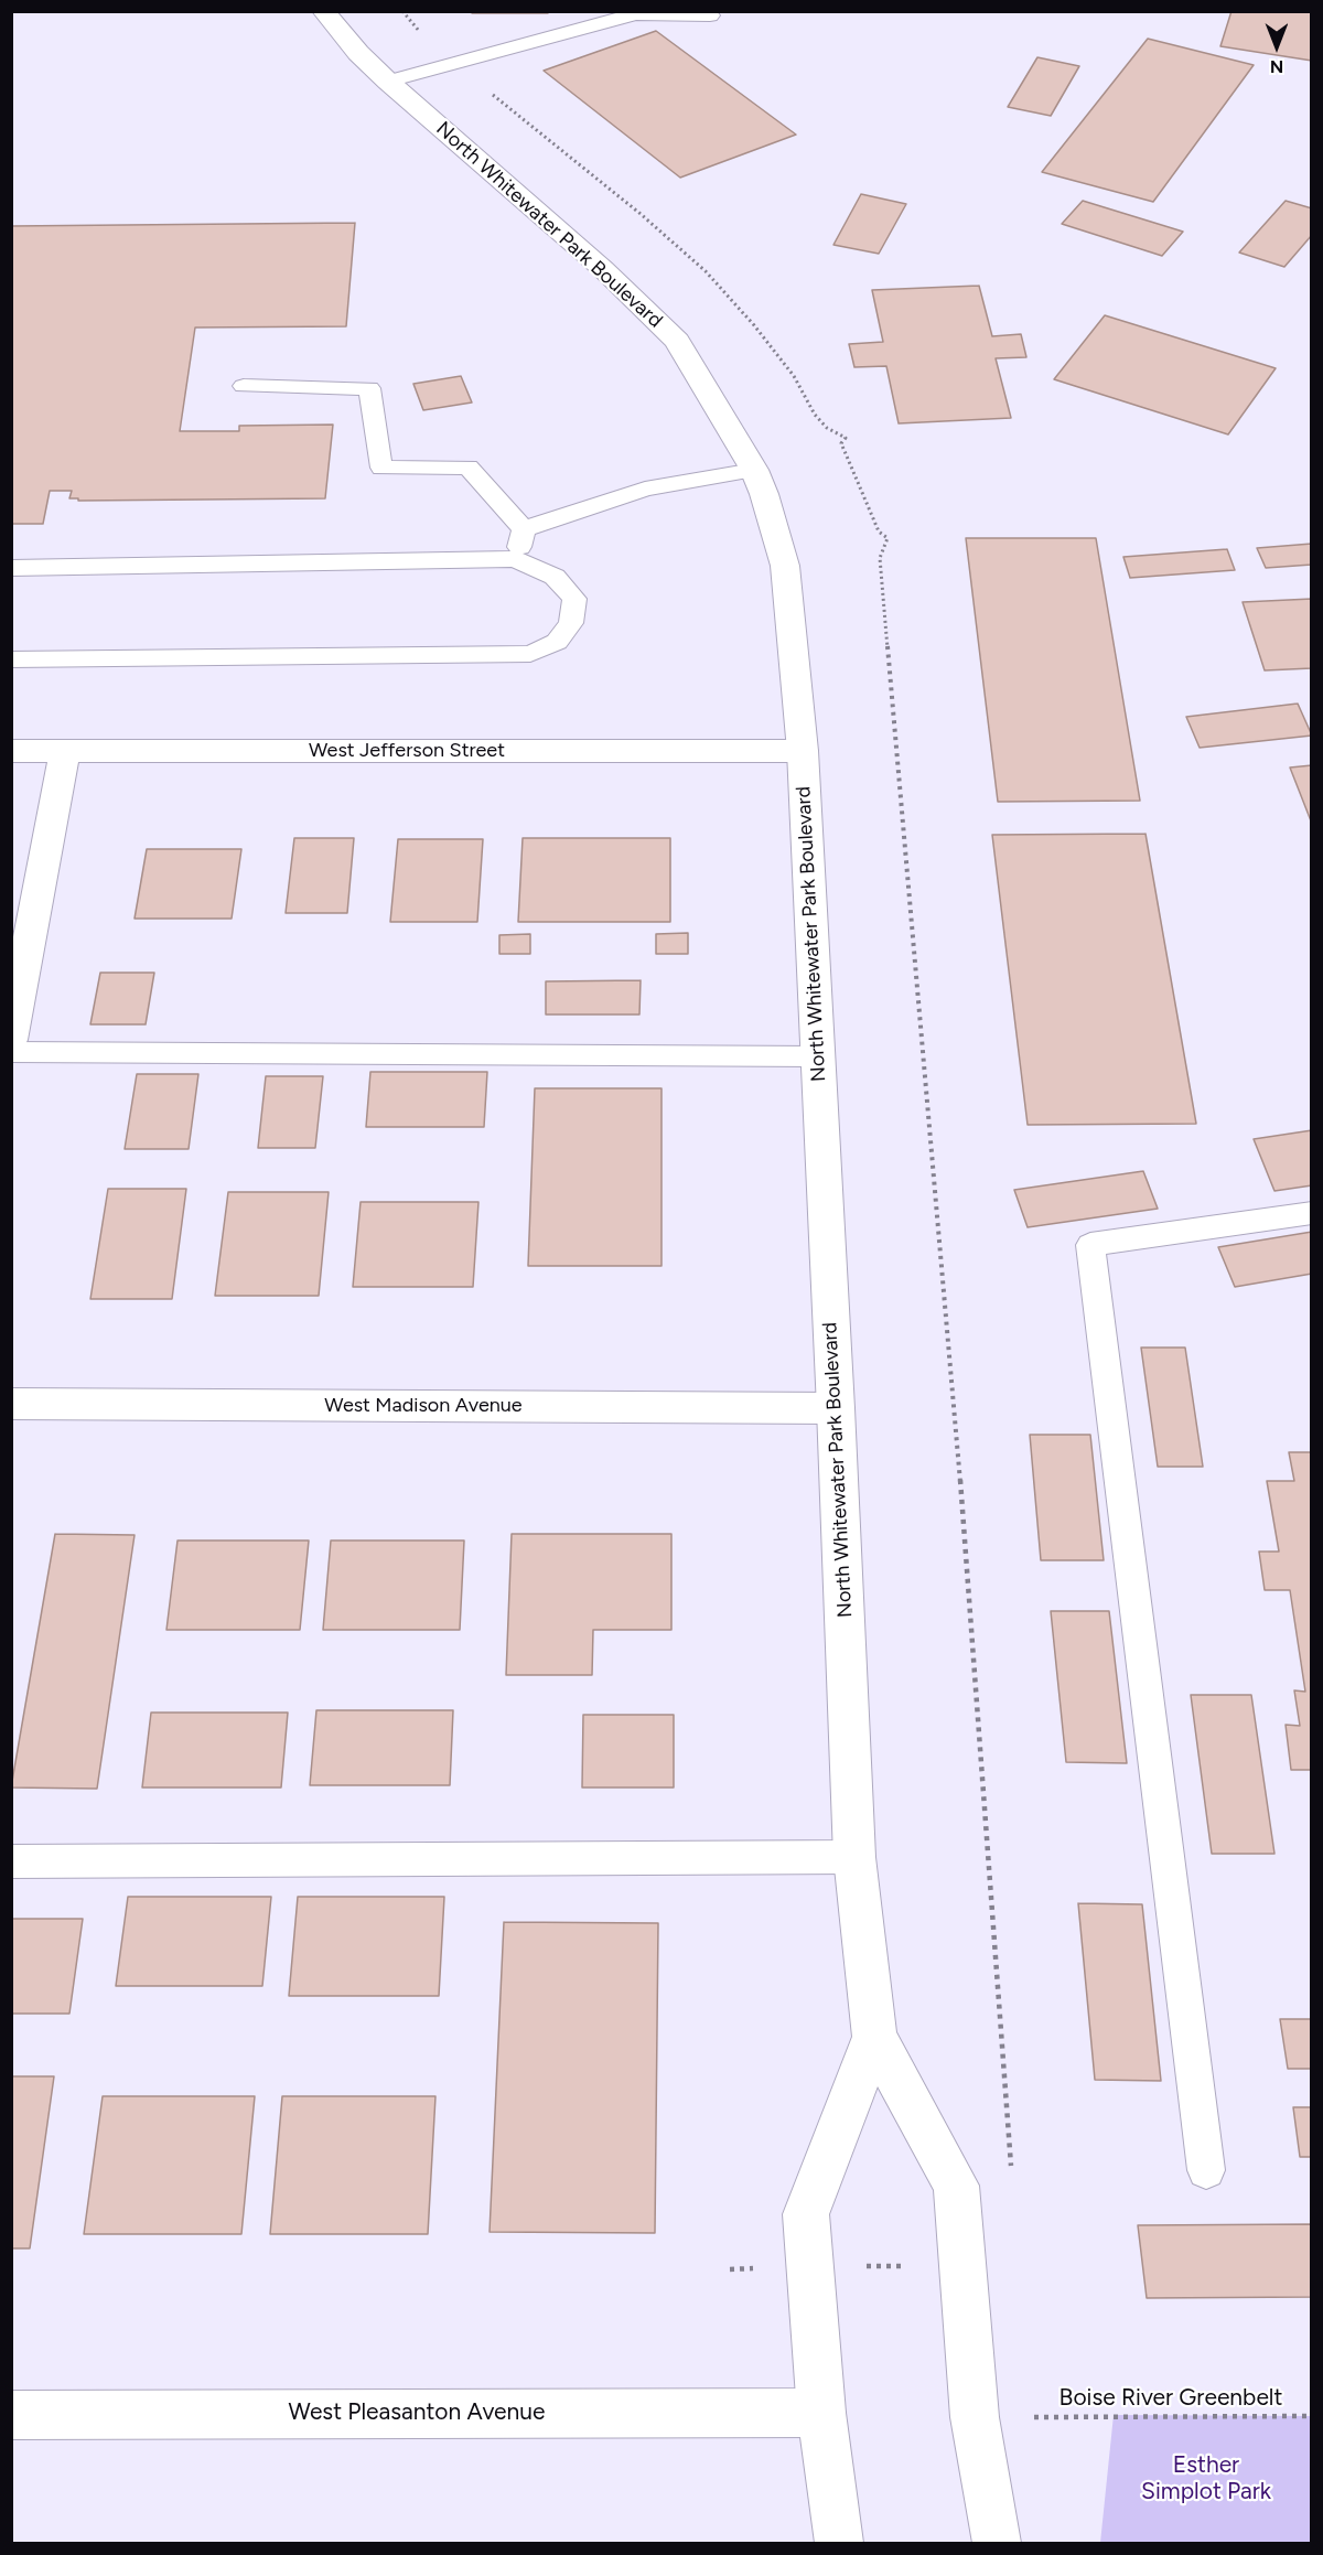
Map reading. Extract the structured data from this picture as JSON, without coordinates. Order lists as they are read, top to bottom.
{
  "streets": {
    "street": [
      "North Whitewater Park Boulevard",
      "West Jefferson Street",
      "West Madison Avenue",
      "West Pleasanton Avenue"
    ],
    "path": ["Boise River Greenbelt"]
  },
  "crossings": [
    ["North Whitewater Park Boulevard", "West Jefferson Street"],
    ["North Whitewater Park Boulevard", "West Madison Avenue"],
    ["North Whitewater Park Boulevard", "West Pleasanton Avenue"]
  ],
  "parks": ["Esther Simplot Park"],
  "north": "bottom"
}
